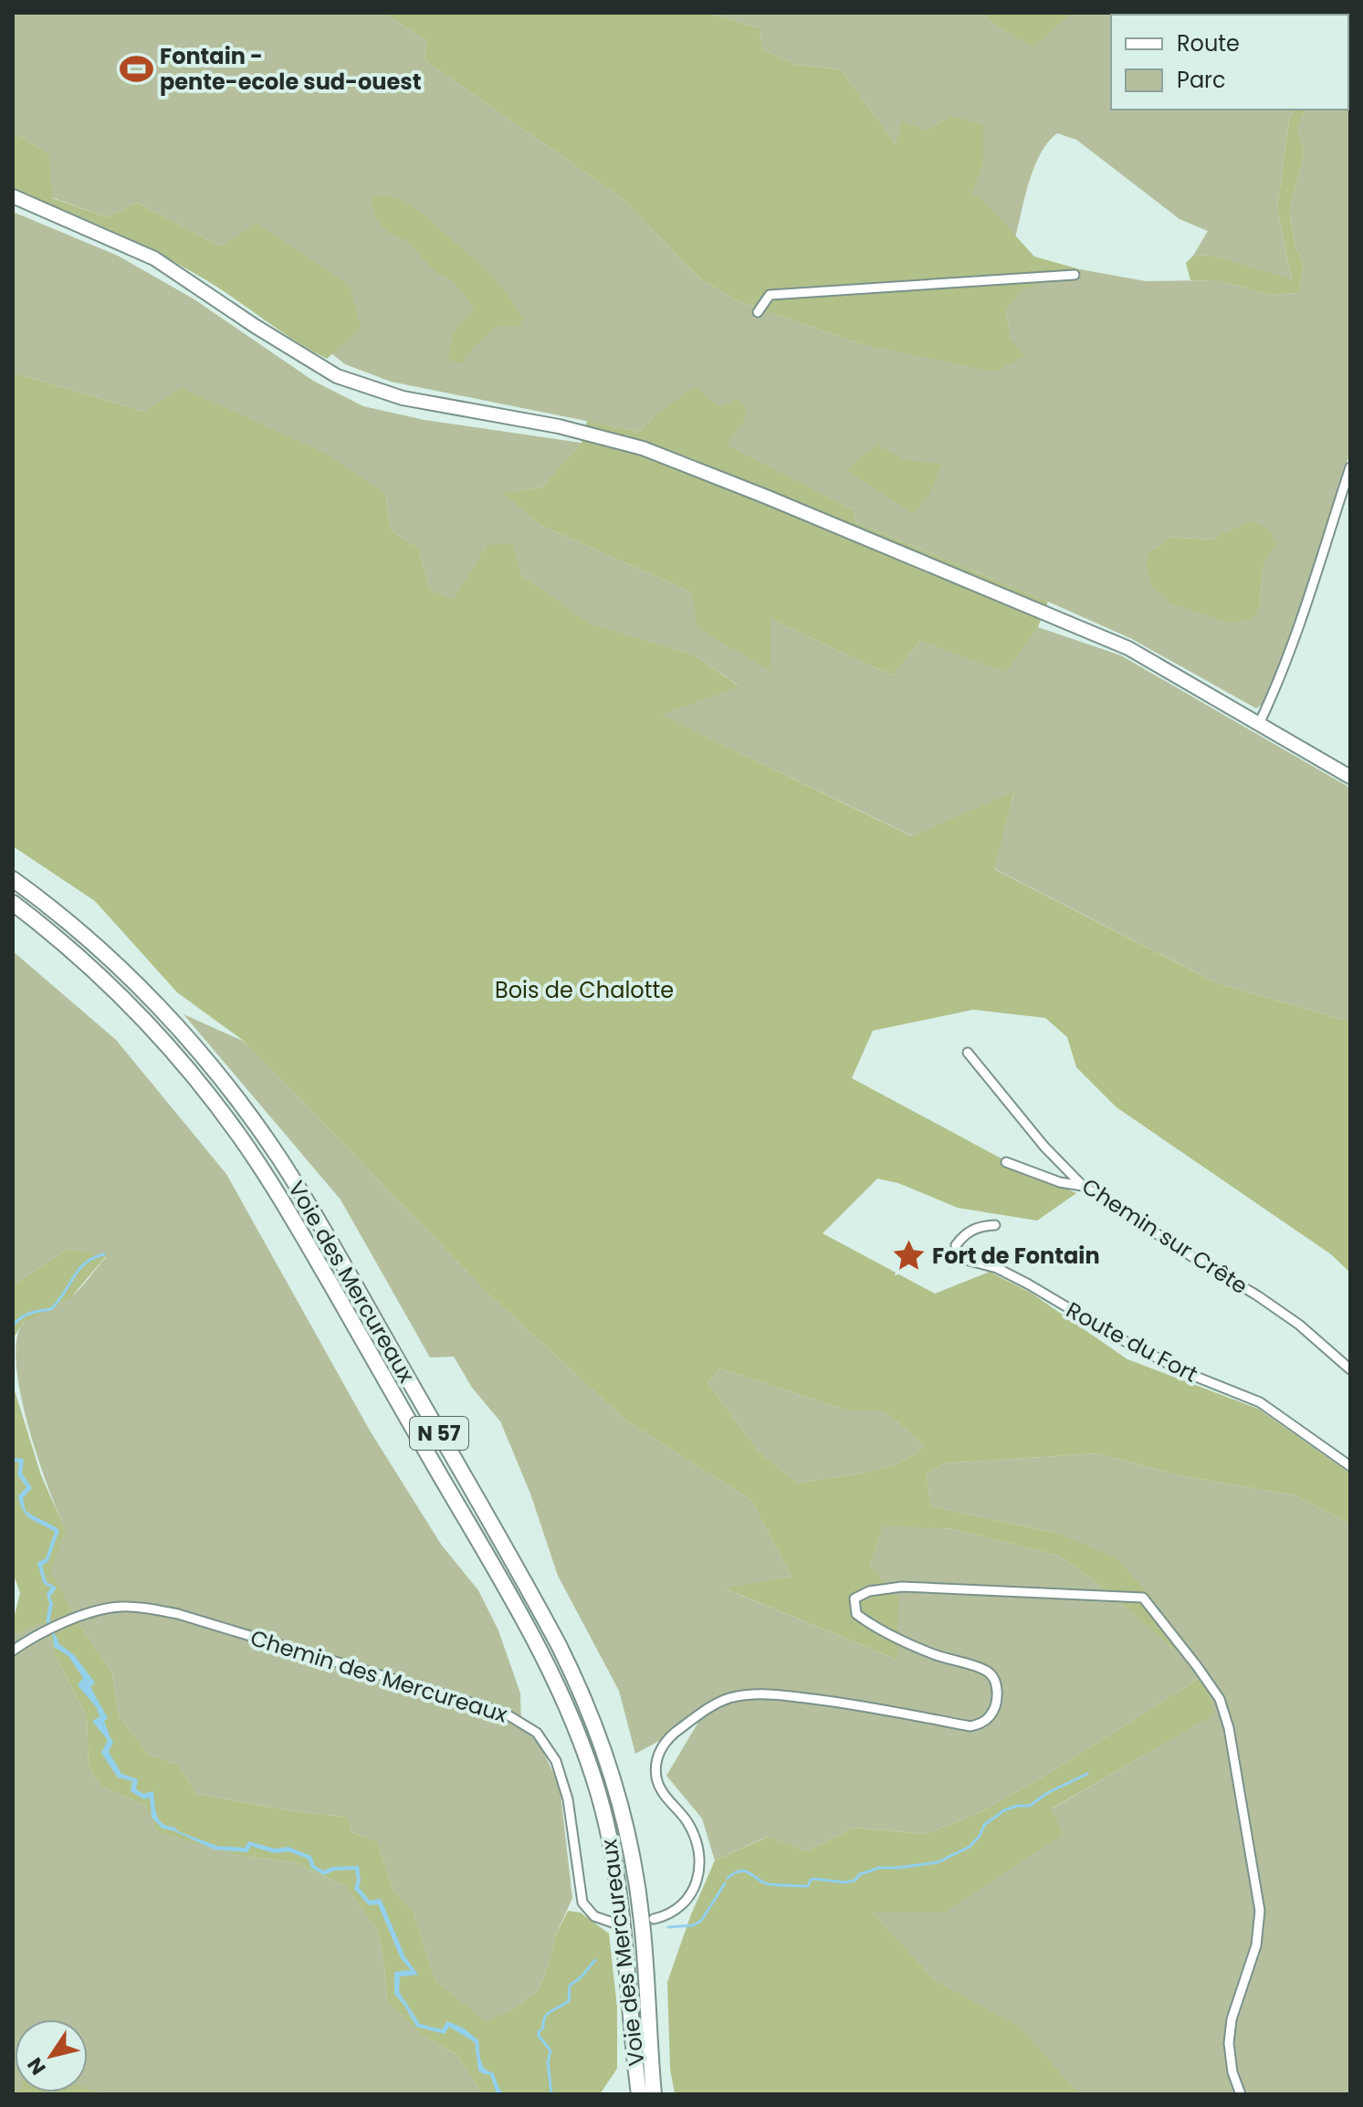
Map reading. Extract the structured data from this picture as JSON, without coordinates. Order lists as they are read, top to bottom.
{
  "streets": {
    "highway": ["Voie des Mercureaux", "N 57"],
    "street": ["Chemin sur Crête", "Route du Fort", "Chemin des Mercureaux"]
  },
  "parks": ["Bois de Chalotte"],
  "places": {
    "sports": ["Fontain - pente-ecole sud-ouest"],
    "place": ["Fort de Fontain"]
  },
  "legend": ["Route", "Parc"],
  "north": "bottom left"
}
